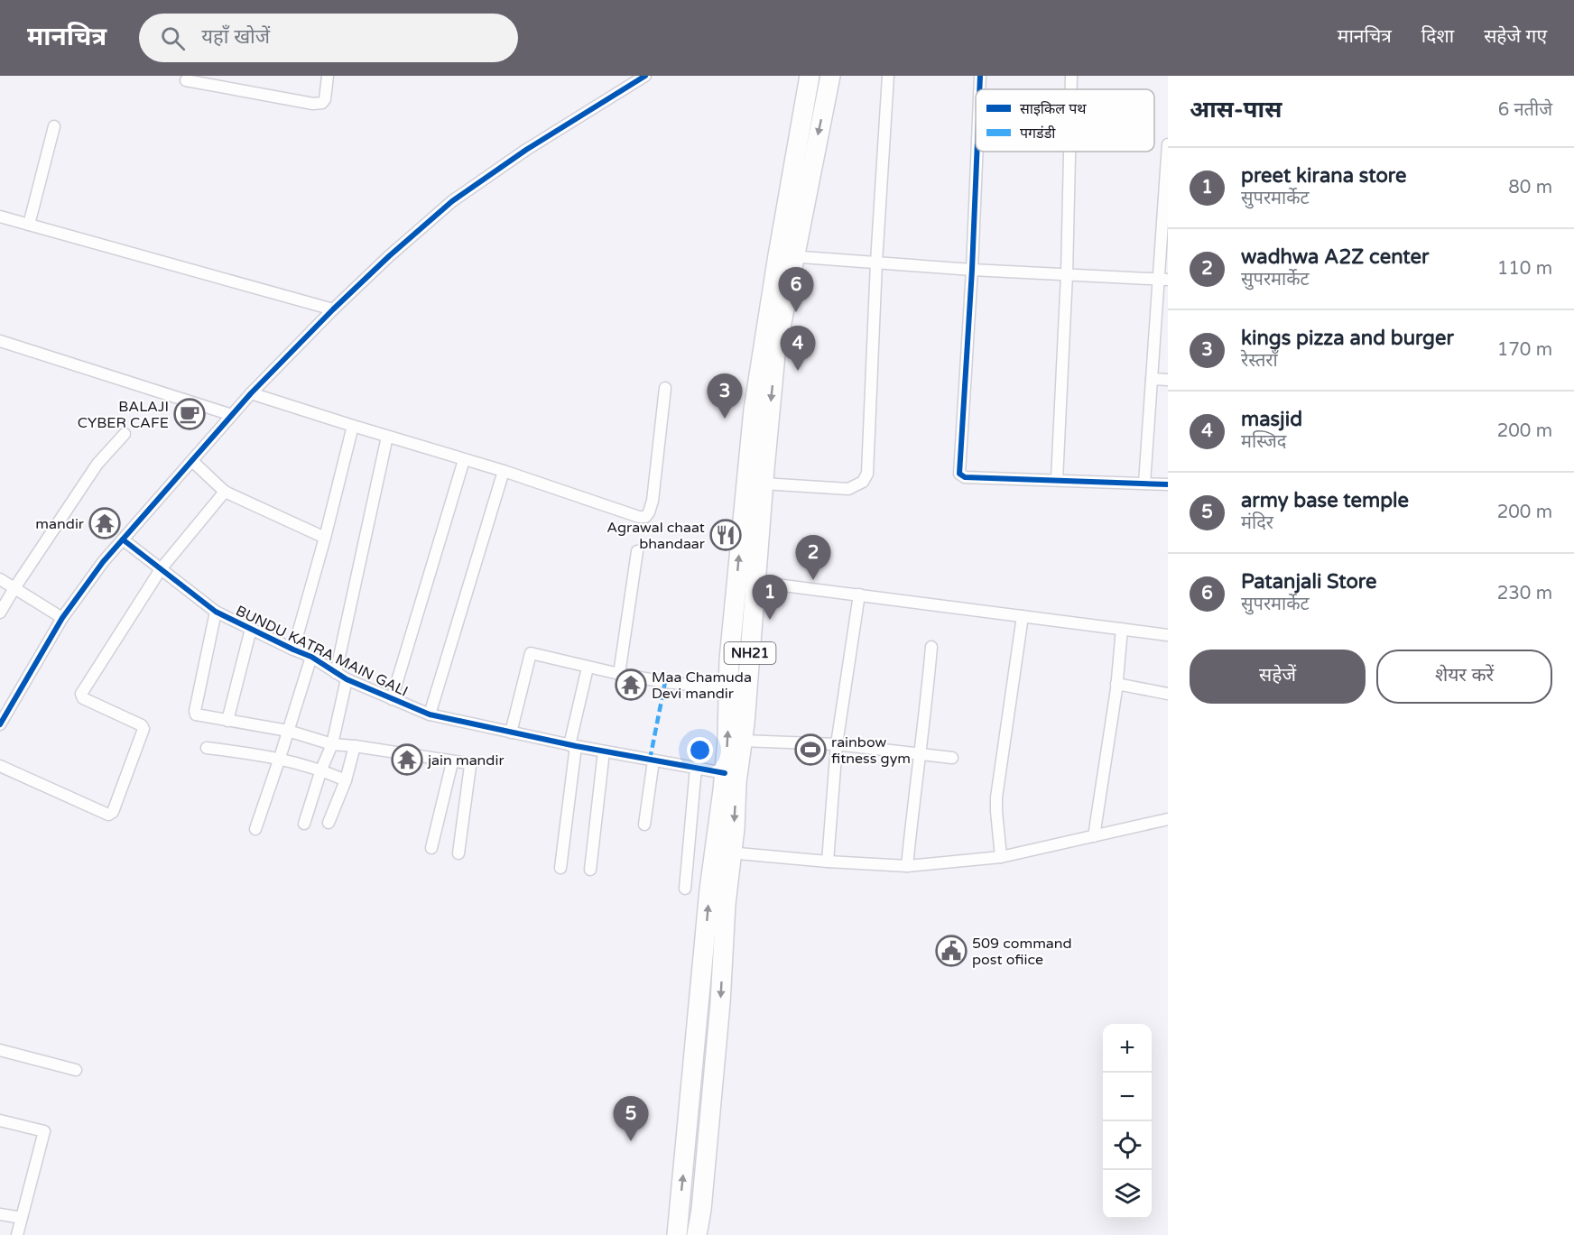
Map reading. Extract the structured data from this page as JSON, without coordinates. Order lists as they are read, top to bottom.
{
  "streets": {
    "highway": ["NH21"],
    "street": ["BUNDU KATRA MAIN GALI"]
  },
  "crossings": [
    ["BUNDU KATRA MAIN GALI", "NH21"]
  ],
  "places": {
    "cafe": ["BALAJI CYBER CAFE"],
    "temple": ["mandir", "Maa Chamuda Devi mandir", "jain mandir"],
    "restaurant": ["Agrawal chaat bhandaar"],
    "sports": ["rainbow fitness gym"],
    "public building": ["509 command post ofiice"]
  },
  "legend": ["साइकिल पथ", "पगडंडी"],
  "page": {
    "header": "मानचित्र",
    "search": "यहाँ खोजें",
    "nav": ["मानचित्र", "दिशा", "सहेजे गए"],
    "heading": ["आस-पास", "6 नतीजे"],
    "list": [
      {
        "mark": "1",
        "name": "preet kirana store",
        "note": "सुपरमार्केट",
        "value": "80 m"
      },
      {
        "mark": "2",
        "name": "wadhwa A2Z center",
        "note": "सुपरमार्केट",
        "value": "110 m"
      },
      {
        "mark": "3",
        "name": "kings pizza and burger",
        "note": "रेस्तराँ",
        "value": "170 m"
      },
      {
        "mark": "4",
        "name": "masjid",
        "note": "मस्जिद",
        "value": "200 m"
      },
      {
        "mark": "5",
        "name": "army base temple",
        "note": "मंदिर",
        "value": "200 m"
      },
      {
        "mark": "6",
        "name": "Patanjali Store",
        "note": "सुपरमार्केट",
        "value": "230 m"
      }
    ],
    "pins": [
      "6",
      "4",
      "3",
      "2",
      "1",
      "5"
    ],
    "buttons": ["सहेजें", "शेयर करें"],
    "map_buttons": ["+", "−"]
  }
}
